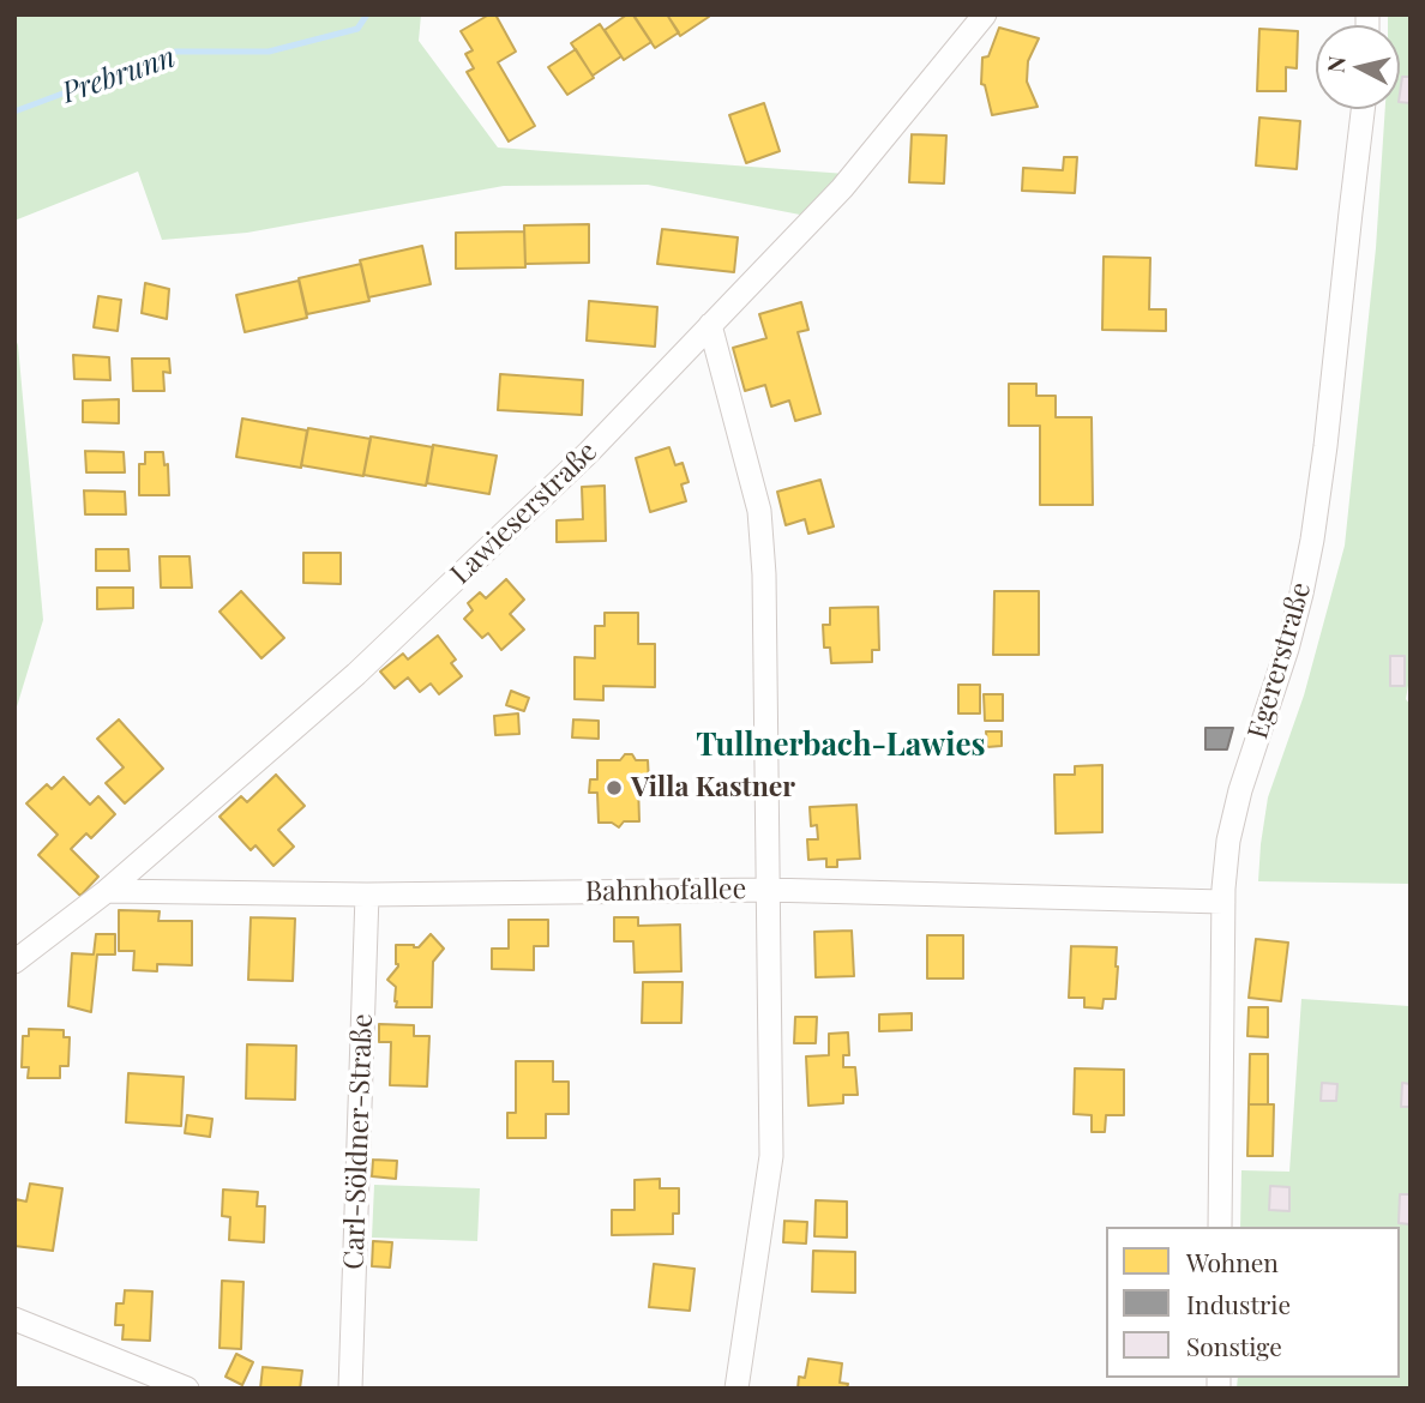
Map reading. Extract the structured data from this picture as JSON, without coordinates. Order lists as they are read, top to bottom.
{
  "streets": {
    "street": [
      "Lawieserstraße",
      "Egererstraße",
      "Bahnhofallee",
      "Carl-Söldner-Straße"
    ]
  },
  "crossings": [
    ["Lawieserstraße", "Bahnhofallee"],
    ["Egererstraße", "Bahnhofallee"],
    ["Bahnhofallee", "Carl-Söldner-Straße"]
  ],
  "districts": ["Tullnerbach-Lawies"],
  "water": ["Prebrunn"],
  "places": ["Villa Kastner"],
  "legend": ["Wohnen", "Industrie", "Sonstige"],
  "north": "left"
}
